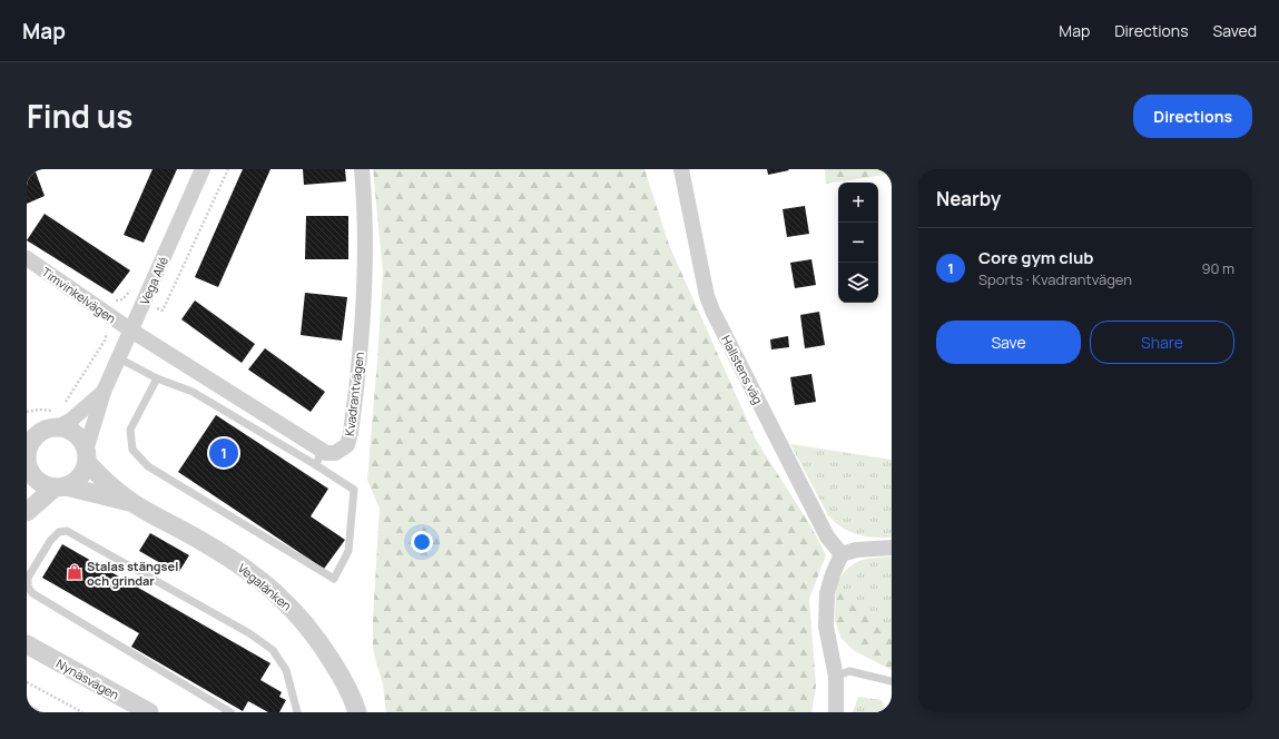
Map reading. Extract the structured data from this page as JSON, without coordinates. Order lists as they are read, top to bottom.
{
  "streets": {
    "street": [
      "Vega Allé",
      "Timvinkelvägen",
      "Hallstens väg",
      "Kvadrantvägen",
      "Vegalänken",
      "Nynäsvägen"
    ]
  },
  "crossings": [
    ["Vega Allé", "Timvinkelvägen"],
    ["Vega Allé", "Vegalänken"]
  ],
  "places": {
    "shop": ["Stalas stängsel och grindar"]
  },
  "page": {
    "header": "Map",
    "nav": ["Map", "Directions", "Saved"],
    "title": "Find us",
    "buttons": [
      "Directions",
      ["Save", "Share"]
    ],
    "heading": "Nearby",
    "map_buttons": ["+", "−"],
    "list": [
      {
        "mark": "1",
        "name": "Core gym club",
        "note": "Sports · Kvadrantvägen",
        "value": "90 m"
      }
    ],
    "pins": "1"
  }
}
